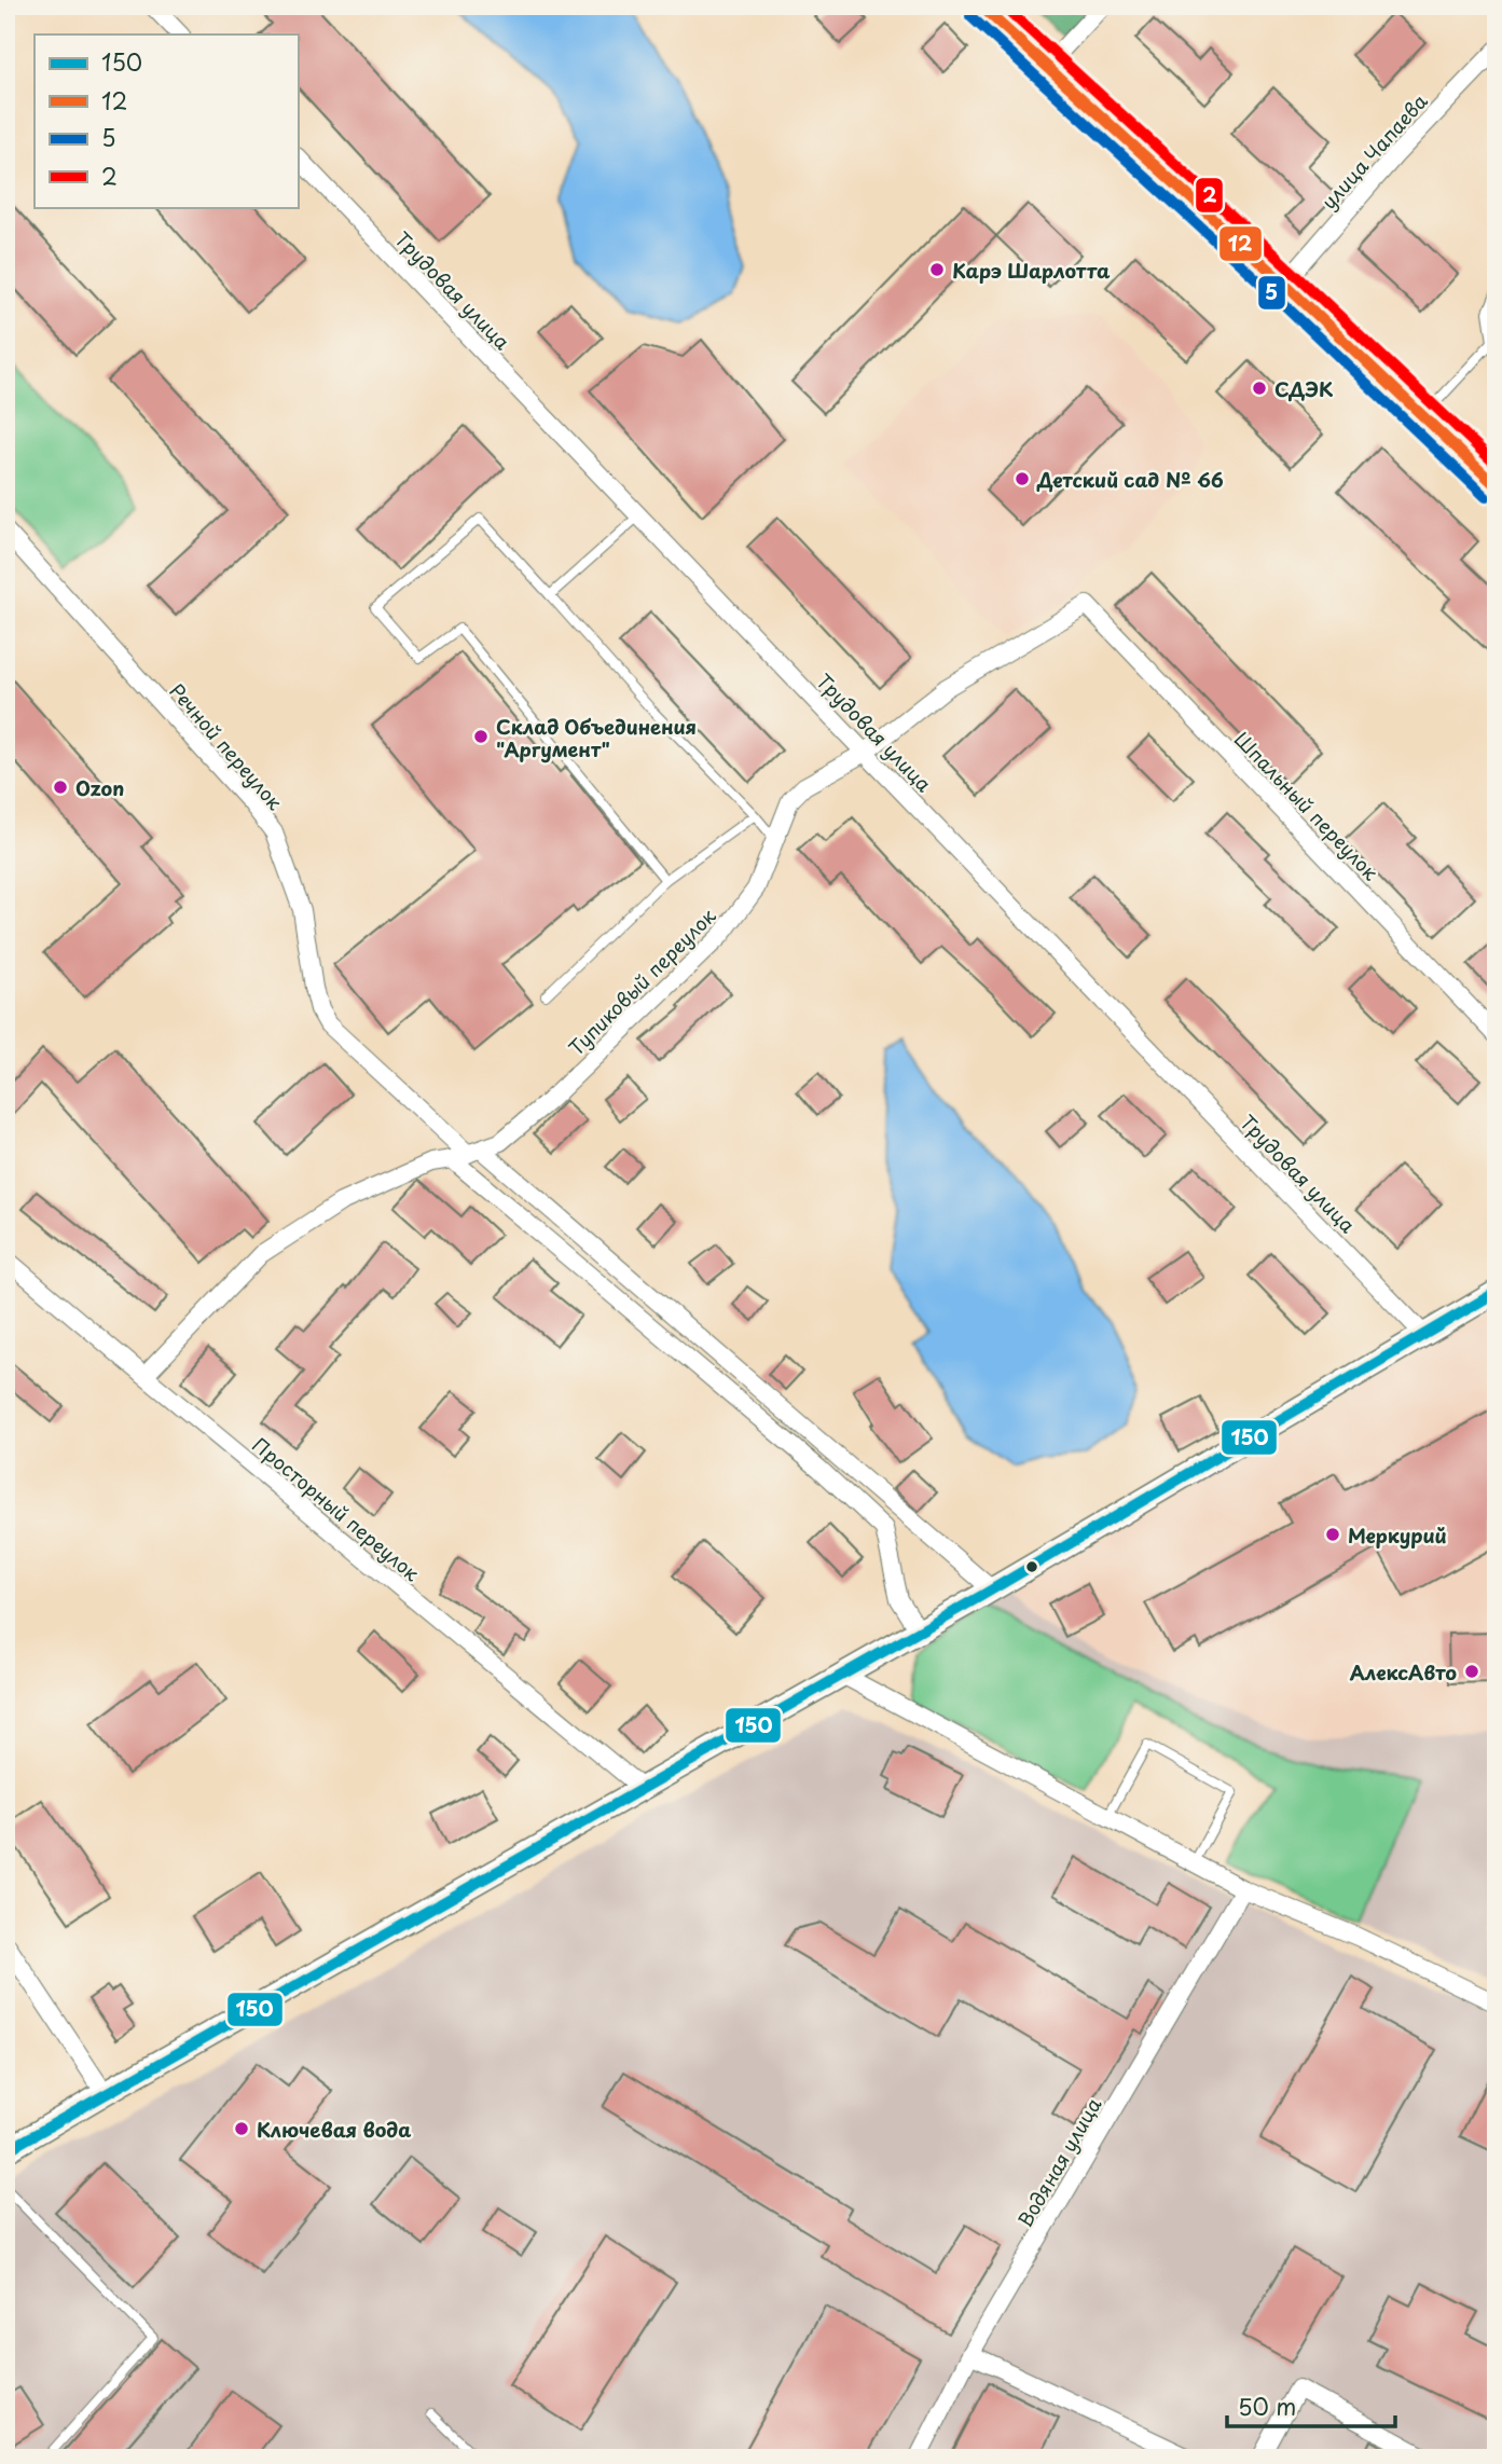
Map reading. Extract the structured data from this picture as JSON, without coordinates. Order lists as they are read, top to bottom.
{
  "streets": {
    "street": [
      "улица Чапаева",
      "Трудовая улица",
      "Речной переулок",
      "Шпальный переулок",
      "Тупиковый переулок",
      "Просторный переулок",
      "Водяная улица"
    ]
  },
  "crossings": [
    ["Трудовая улица", "Тупиковый переулок"],
    ["Речной переулок", "Тупиковый переулок"],
    ["Шпальный переулок", "Тупиковый переулок"],
    ["Тупиковый переулок", "Просторный переулок"]
  ],
  "places": [
    "Карэ Шарлотта",
    "СДЭК",
    "Детский сад № 66",
    "Склад Объединения \"Аргумент\"",
    "Ozon",
    "Меркурий",
    "АлексАвто",
    "Ключевая вода"
  ],
  "lines": [
    "transit line 12",
    "transit line 2",
    "transit line 5",
    "transit line 150"
  ],
  "legend": [
    "150",
    "12",
    "5",
    "2"
  ],
  "scale_bar": "50 m"
}
